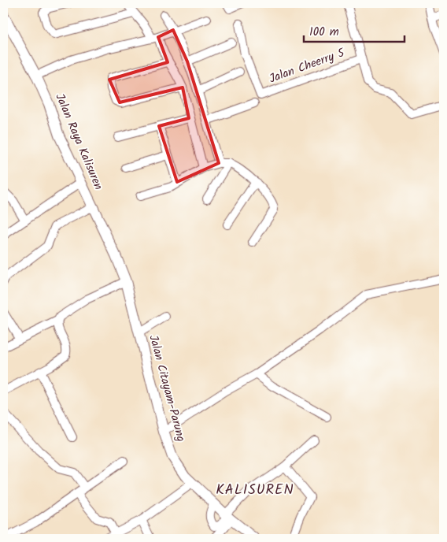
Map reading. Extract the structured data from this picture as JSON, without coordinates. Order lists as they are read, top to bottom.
{
  "streets": {
    "main road": ["Jalan Raya Kalisuren", "Jalan Citayam-Parung"],
    "street": ["Jalan Cheerry 5"]
  },
  "crossings": [
    ["Jalan Raya Kalisuren", "Jalan Citayam-Parung"]
  ],
  "districts": ["KALISUREN"],
  "scale_bar": "100 m"
}
